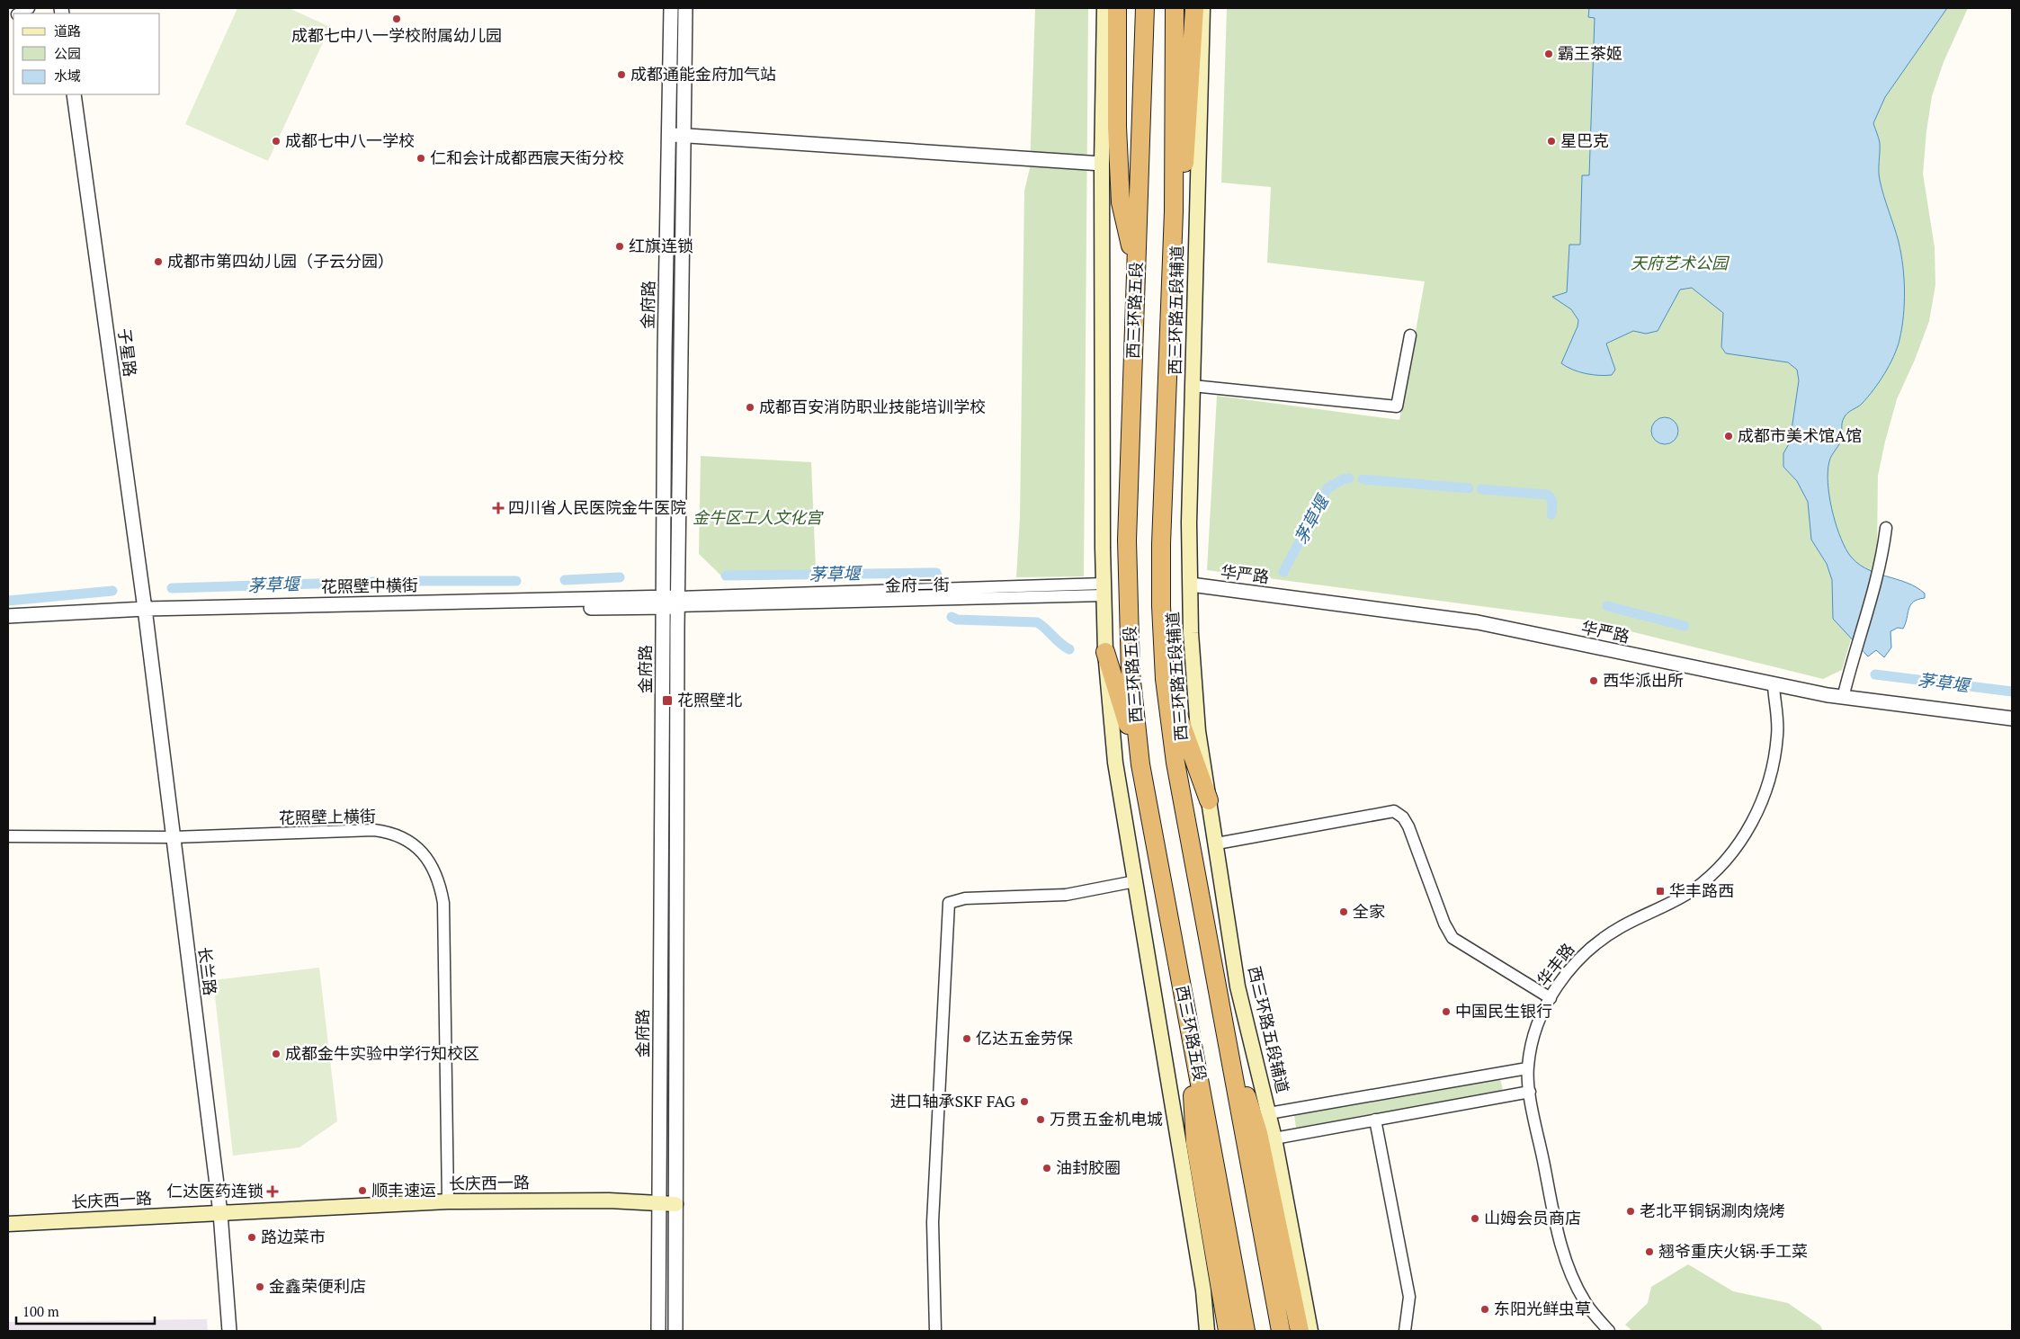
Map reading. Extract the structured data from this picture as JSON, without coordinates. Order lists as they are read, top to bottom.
{
  "streets": {
    "highway": ["西三环路五段"],
    "main road": ["西三环路五段辅道", "长庆西一路"],
    "street": [
      "金府路",
      "子星路",
      "华严路",
      "金府二街",
      "花照壁中横街",
      "花照壁上横街",
      "华丰路",
      "长兰路"
    ]
  },
  "crossings": [
    ["金府路", "金府二街"],
    ["金府路", "花照壁中横街"],
    ["金府路", "长庆西一路"],
    ["西三环路五段辅道", "华严路"],
    ["子星路", "花照壁中横街"],
    ["子星路", "长兰路"],
    ["华严路", "华丰路"],
    ["金府二街", "花照壁中横街"],
    ["花照壁中横街", "长兰路"],
    ["花照壁上横街", "长兰路"],
    ["花照壁上横街", "长庆西一路"],
    ["长兰路", "长庆西一路"]
  ],
  "water": ["茅草堰"],
  "parks": ["天府艺术公园", "金牛区工人文化宫"],
  "places": {
    "other": [
      "成都七中八一学校附属幼儿园",
      "霸王茶姬",
      "成都通能金府加气站",
      "成都七中八一学校",
      "星巴克",
      "仁和会计成都西宸天街分校",
      "红旗连锁",
      "成都市第四幼儿园（子云分园）",
      "成都百安消防职业技能培训学校",
      "成都市美术馆A馆",
      "西华派出所",
      "全家",
      "中国民生银行",
      "亿达五金劳保",
      "成都金牛实验中学行知校区",
      "进口轴承SKF FAG",
      "万贯五金机电城",
      "油封胶圈",
      "顺丰速运",
      "老北平铜锅涮肉烧烤",
      "山姆会员商店",
      "路边菜市",
      "翘爷重庆火锅·手工菜",
      "金鑫荣便利店",
      "东阳光鲜虫草"
    ],
    "health": ["四川省人民医院金牛医院", "仁达医药连锁"],
    "transit": ["花照壁北", "华丰路西"]
  },
  "legend": ["道路", "公园", "水域"],
  "scale_bar": "100 m"
}
